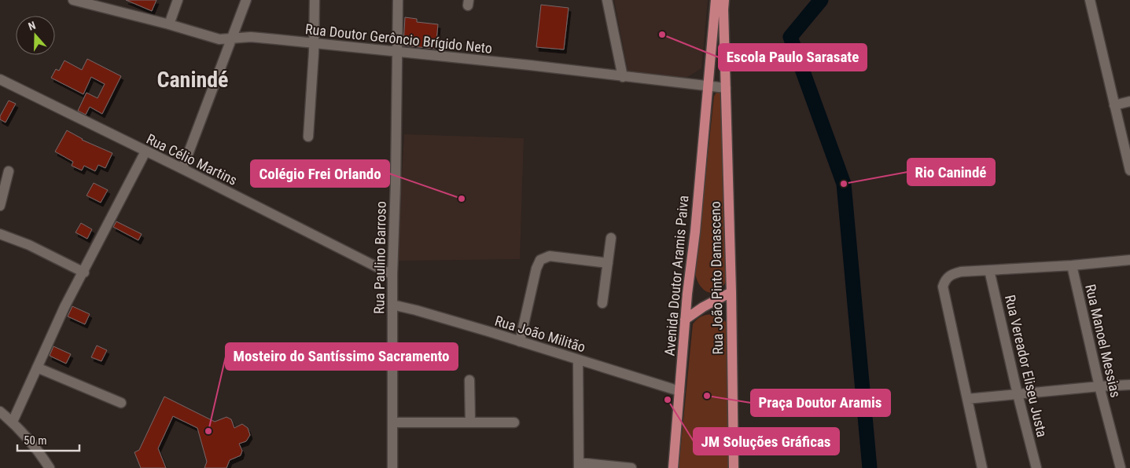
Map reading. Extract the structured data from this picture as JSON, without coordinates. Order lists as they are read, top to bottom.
{
  "streets": {
    "main road": ["Avenida Doutor Aramis Paiva", "Rua João Pinto Damasceno"],
    "street": [
      "Rua Doutor Gerôncio Brígido Neto",
      "Rua Célio Martins",
      "Rua Paulino Barroso",
      "Rua João Militão",
      "Rua Manoel Messias",
      "Rua Vereador Eliseu Justa"
    ]
  },
  "crossings": [
    ["Rua Doutor Gerôncio Brígido Neto", "Rua Paulino Barroso"],
    ["Rua Doutor Gerôncio Brígido Neto", "Avenida Doutor Aramis Paiva"],
    ["Rua Doutor Gerôncio Brígido Neto", "Rua João Pinto Damasceno"],
    ["Rua Célio Martins", "Rua Paulino Barroso"],
    ["Rua Paulino Barroso", "Rua João Militão"],
    ["Avenida Doutor Aramis Paiva", "Rua João Militão"]
  ],
  "districts": ["Canindé"],
  "places": [
    "Escola Paulo Sarasate",
    "Rio Canindé",
    "Colégio Frei Orlando",
    "Praça Doutor Aramis",
    "JM Soluções Gráficas",
    "Mosteiro do Santíssimo Sacramento"
  ],
  "scale_bar": "50 m",
  "north": "top"
}
